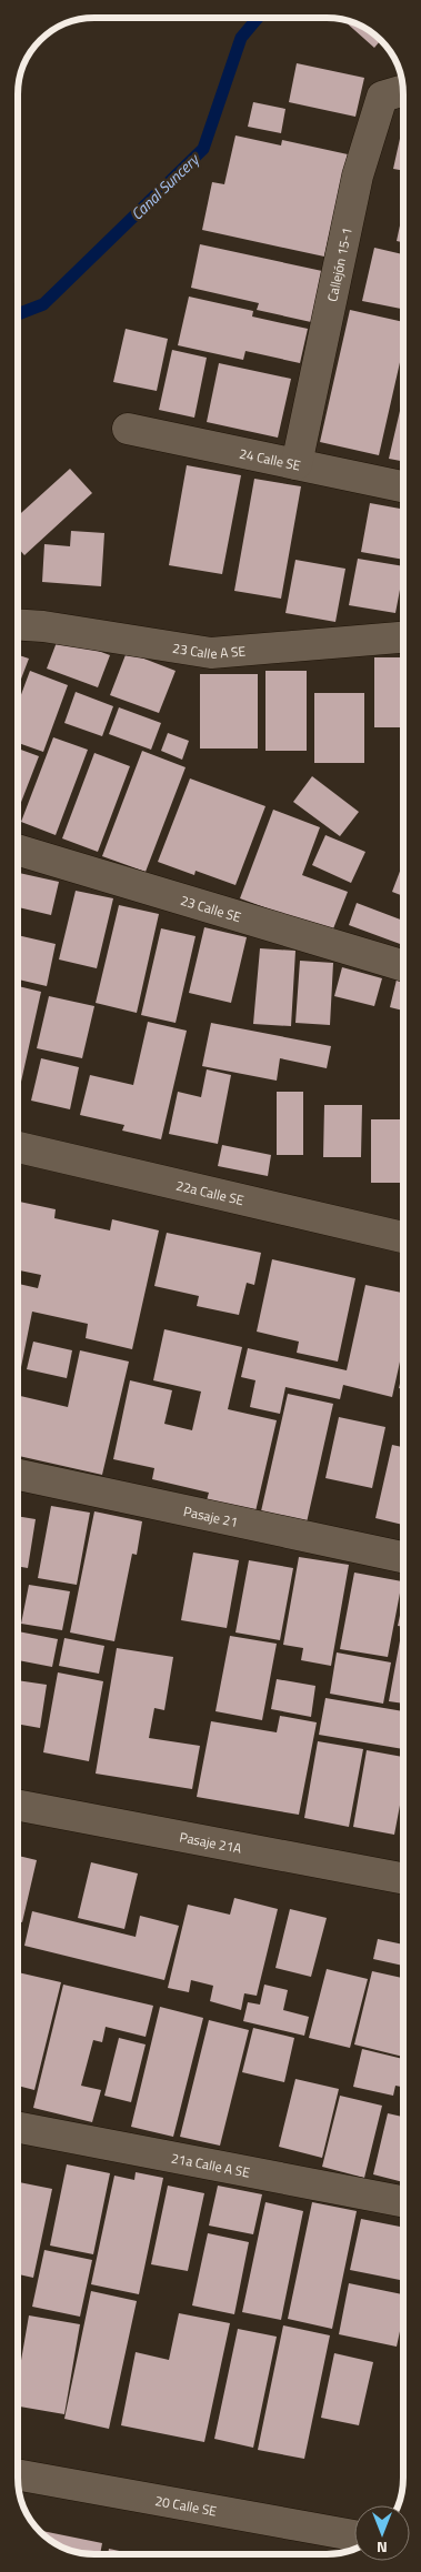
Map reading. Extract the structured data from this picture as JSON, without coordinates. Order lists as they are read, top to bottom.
{
  "streets": {
    "street": [
      "Callejón 15-1",
      "24 Calle SE",
      "23 Calle A SE",
      "23 Calle SE",
      "22a Calle SE",
      "Pasaje 21",
      "Pasaje 21A",
      "21a Calle A SE",
      "20 Calle SE"
    ]
  },
  "crossings": [
    ["Callejón 15-1", "24 Calle SE"]
  ],
  "water": ["Canal Suncery"],
  "north": "bottom"
}
